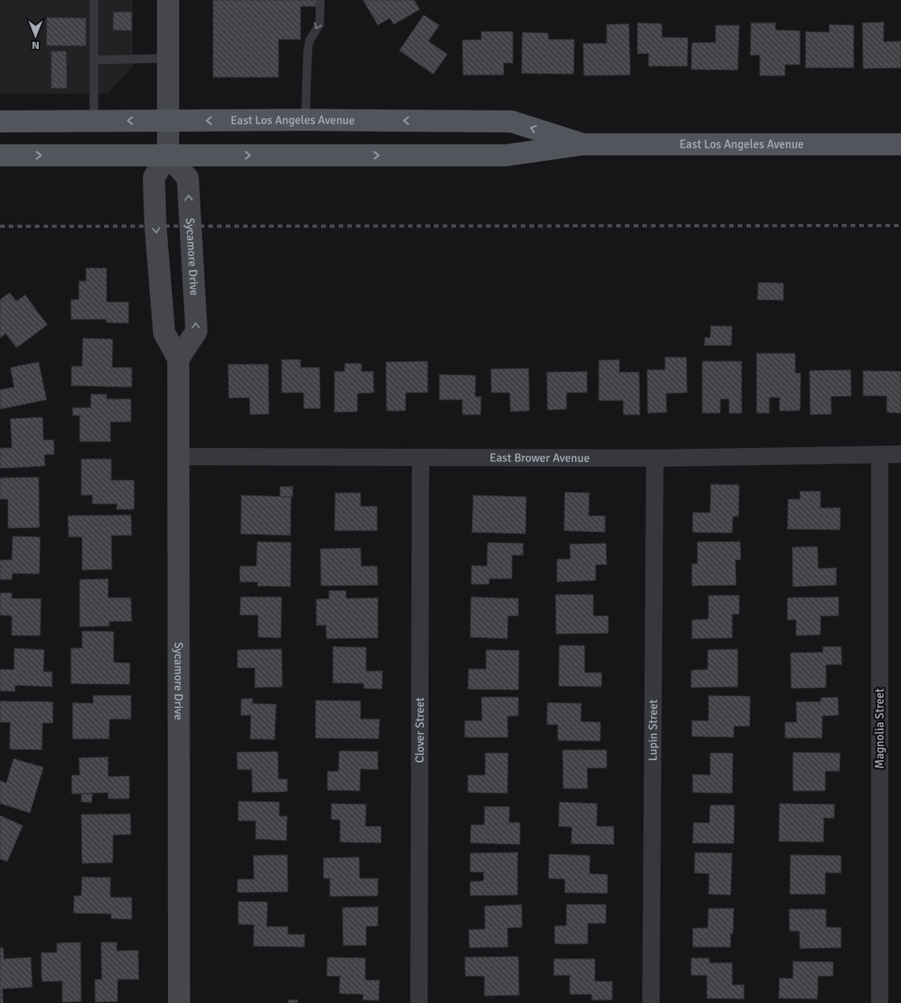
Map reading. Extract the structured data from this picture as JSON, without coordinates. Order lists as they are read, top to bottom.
{
  "streets": {
    "main road": ["East Los Angeles Avenue", "Sycamore Drive"],
    "street": [
      "East Brower Avenue",
      "Magnolia Street",
      "Clover Street",
      "Lupin Street"
    ]
  },
  "crossings": [
    ["East Los Angeles Avenue", "Sycamore Drive"],
    ["Sycamore Drive", "East Brower Avenue"],
    ["East Brower Avenue", "Magnolia Street"],
    ["East Brower Avenue", "Clover Street"],
    ["East Brower Avenue", "Lupin Street"]
  ],
  "north": "bottom"
}
